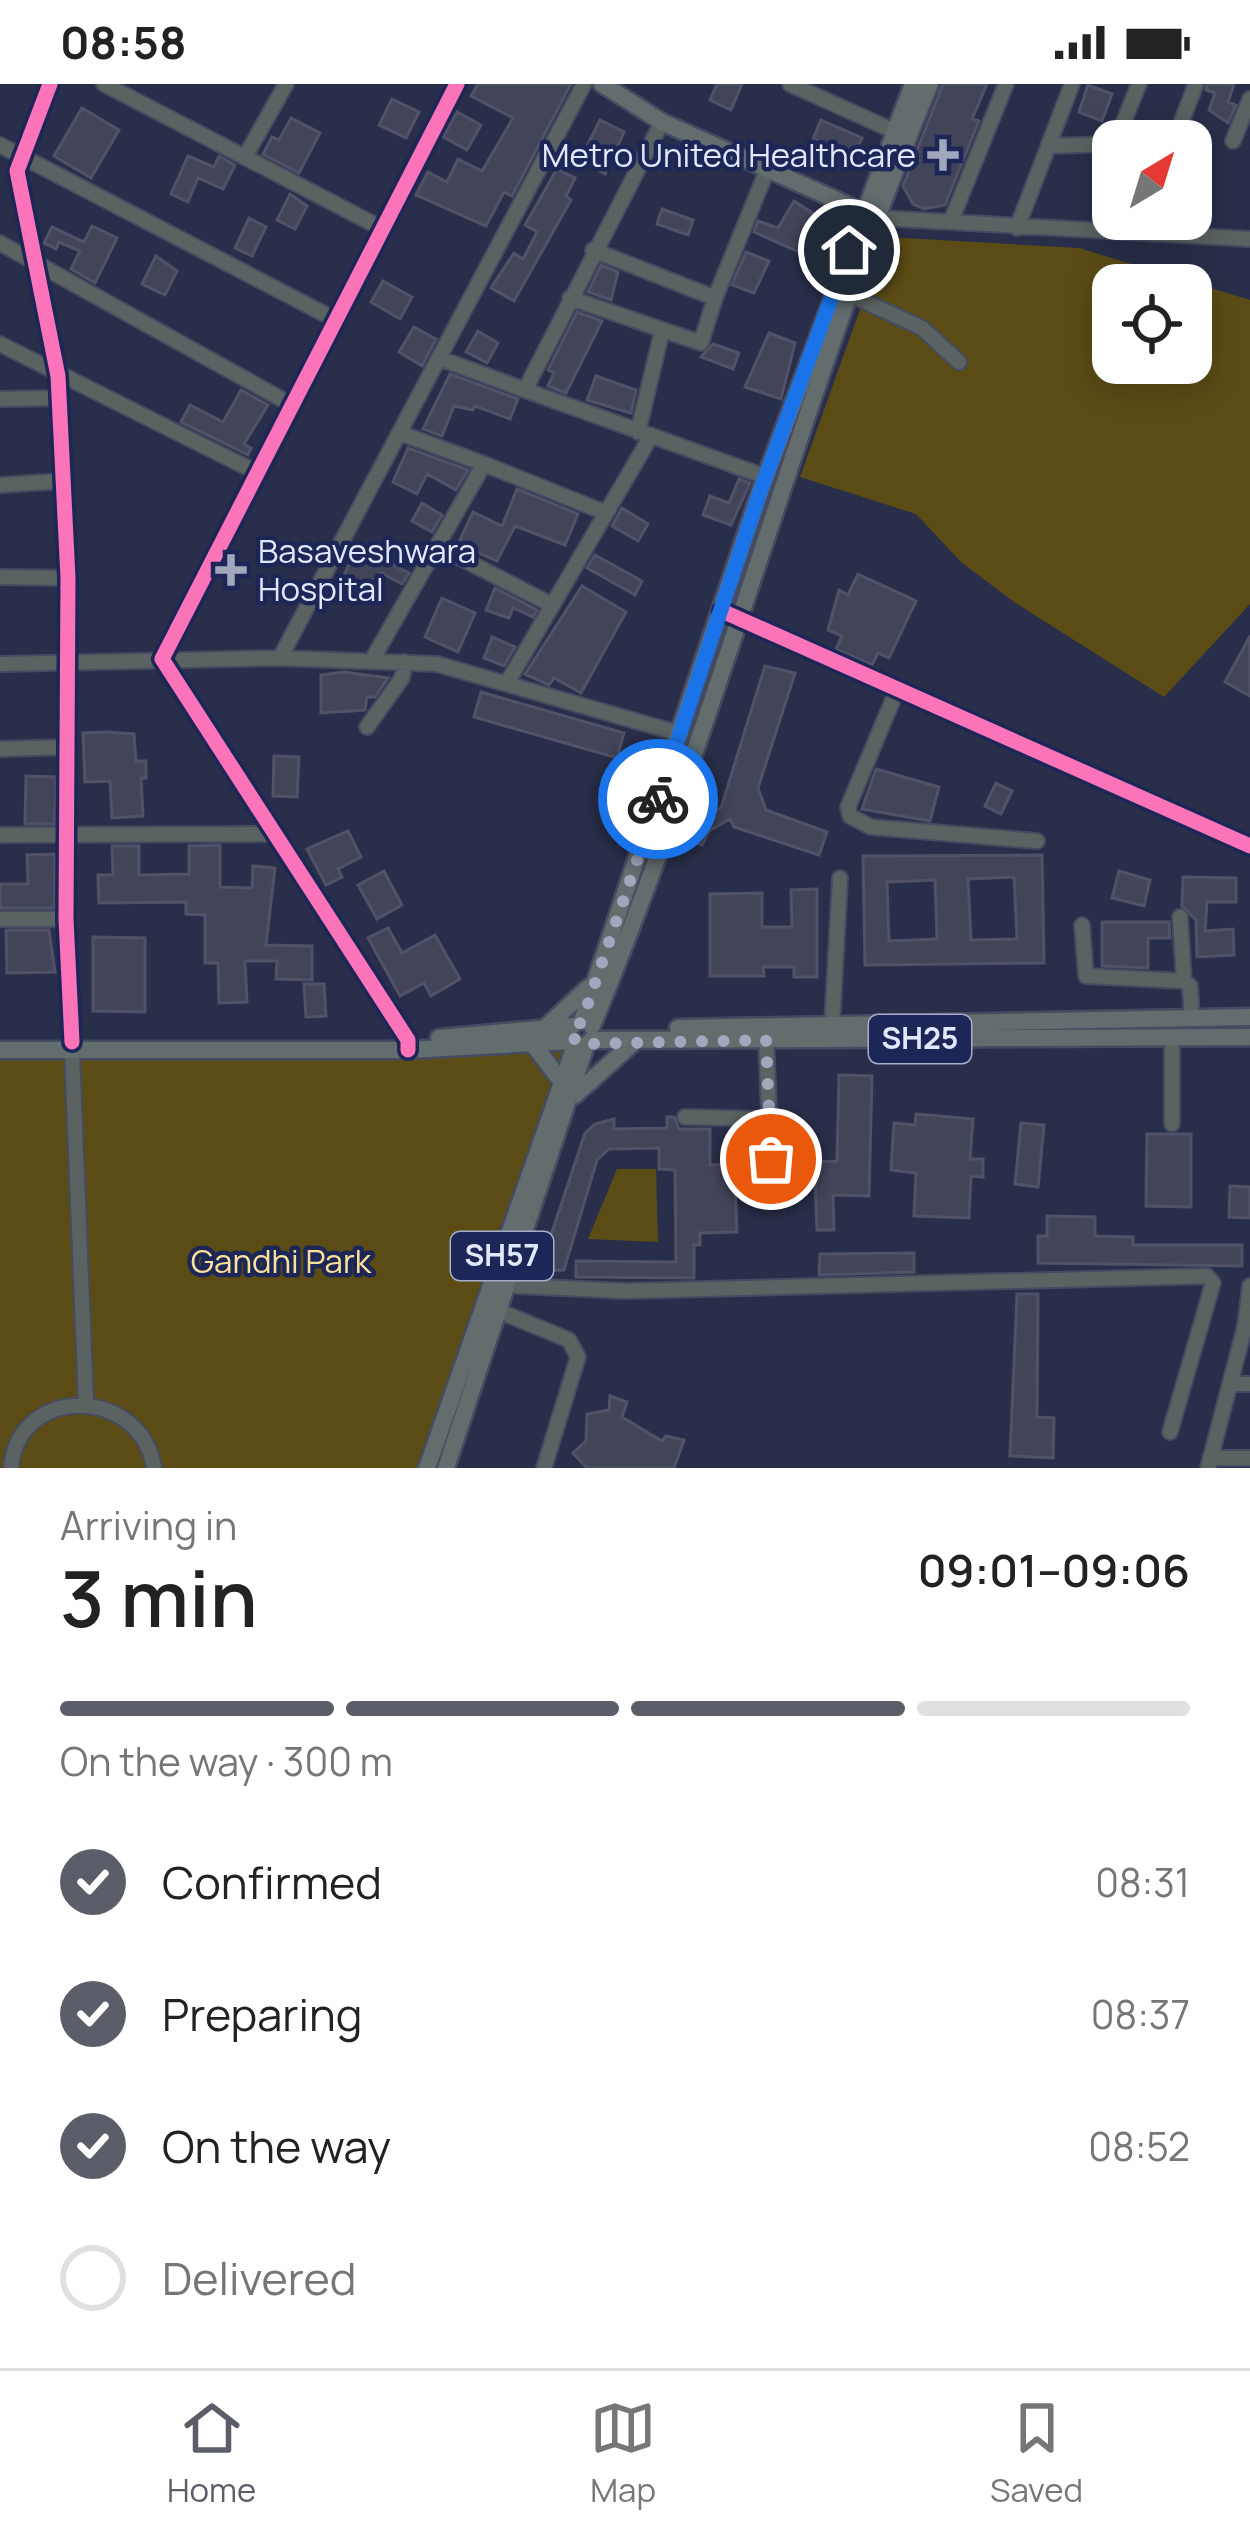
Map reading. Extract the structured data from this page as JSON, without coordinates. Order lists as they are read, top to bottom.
{
  "streets": {
    "main road": ["SH25", "SH57"]
  },
  "crossings": [
    ["SH25", "SH57"]
  ],
  "parks": ["Gandhi Park"],
  "places": {
    "health": ["Metro United Healthcare", "Basaveshwara Hospital"]
  },
  "north": "top right",
  "page": {
    "status": "08:58",
    "heading": ["3 min", "Arriving in", "09:01–09:06"],
    "bar": "On the way · 300 m",
    "list": [
      ["Confirmed", "08:31"],
      ["Preparing", "08:37"],
      ["On the way", "08:52"],
      "Delivered"
    ],
    "tabs": ["Home", "Map", "Saved"]
  }
}
